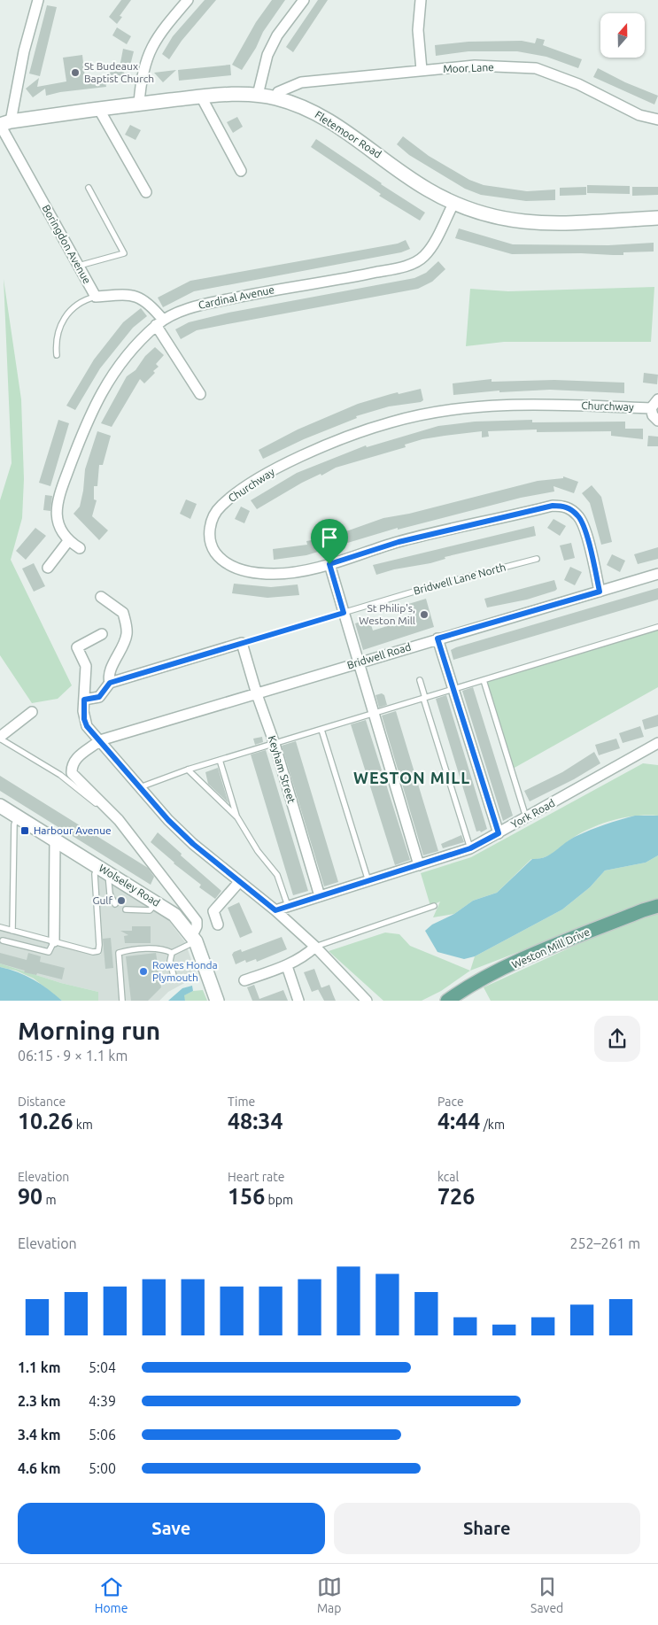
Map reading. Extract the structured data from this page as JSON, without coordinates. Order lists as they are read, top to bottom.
{
  "streets": {
    "main road": ["Weston Mill Drive"],
    "street": [
      "Moor Lane",
      "Fletemoor Road",
      "Boringdon Avenue",
      "Cardinal Avenue",
      "Churchway",
      "Bridwell Lane North",
      "Bridwell Road",
      "Keyham Street",
      "York Road",
      "Wolseley Road"
    ]
  },
  "crossings": [
    ["Moor Lane", "Fletemoor Road"],
    ["Fletemoor Road", "Boringdon Avenue"],
    ["Fletemoor Road", "Cardinal Avenue"],
    ["Boringdon Avenue", "Cardinal Avenue"],
    ["Churchway", "Bridwell Road"],
    ["Bridwell Lane North", "Keyham Street"],
    ["Bridwell Road", "Keyham Street"],
    ["Keyham Street", "York Road"]
  ],
  "districts": ["WESTON MILL"],
  "places": {
    "other": [
      "St Budeaux Baptist Church",
      "St Philip's, Weston Mill",
      "Gulf",
      "Rowes Honda Plymouth"
    ],
    "transit": ["Harbour Avenue"]
  },
  "north": "top",
  "page": {
    "heading": ["Morning run", "06:15 · 9 × 1.1 km"],
    "stats": [
      ["Distance", "10.26 km"],
      ["Time", "48:34"],
      ["Pace", "4:44 /km"],
      ["Elevation", "90 m"],
      ["Heart rate", "156 bpm"],
      ["kcal", "726"]
    ],
    "chart": ["Elevation", "252–261 m"],
    "list": [
      {
        "name": "1.1 km",
        "note": "5:04"
      },
      {
        "name": "2.3 km",
        "note": "4:39"
      },
      {
        "name": "3.4 km",
        "note": "5:06"
      },
      {
        "name": "4.6 km",
        "note": "5:00"
      }
    ],
    "buttons": ["Save", "Share"],
    "tabs": ["Home", "Map", "Saved"]
  }
}
